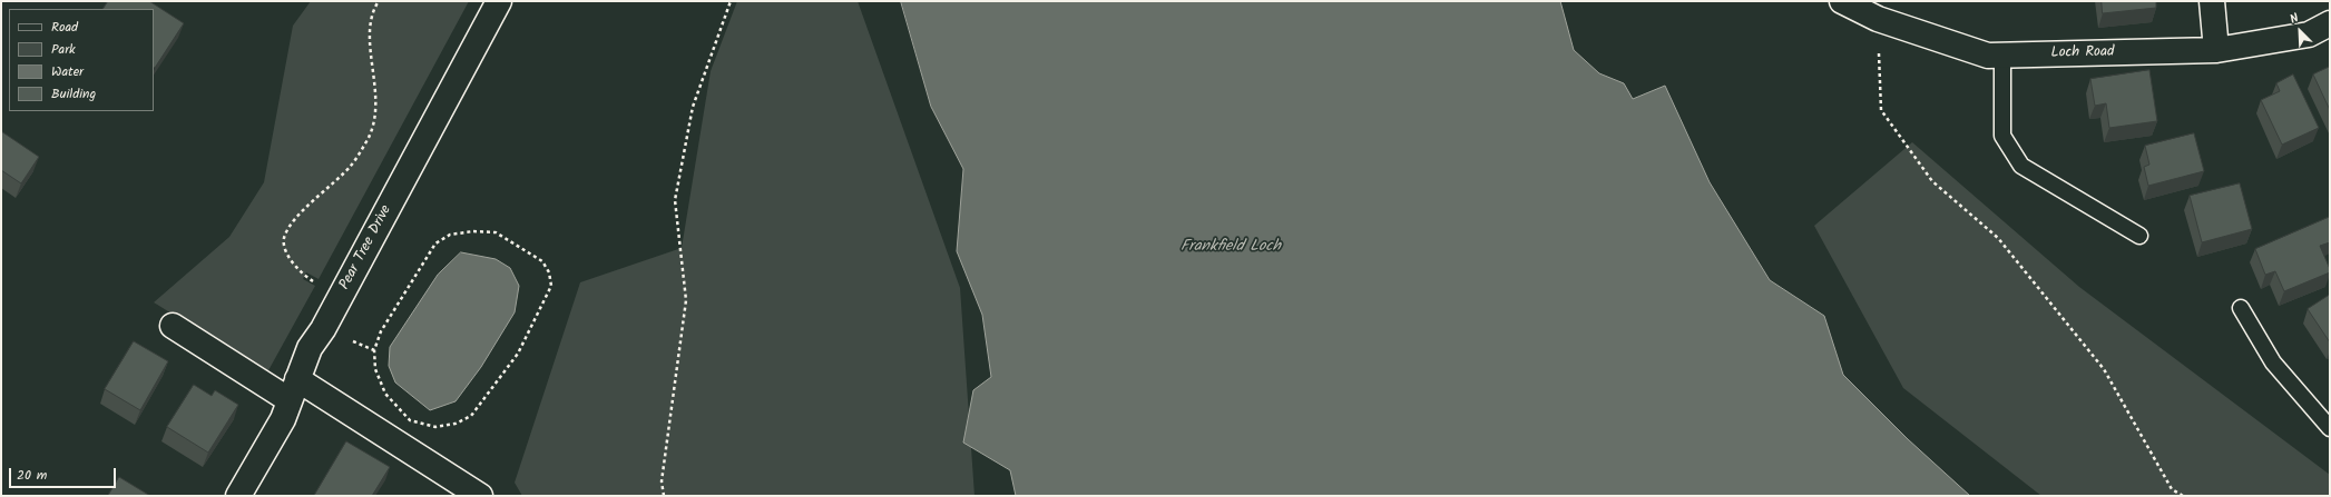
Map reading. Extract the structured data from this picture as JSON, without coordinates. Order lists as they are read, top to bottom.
{
  "streets": {
    "street": ["Loch Road", "Pear Tree Drive"]
  },
  "water": ["Frankfield Loch"],
  "legend": [
    "Road",
    "Park",
    "Water",
    "Building"
  ],
  "scale_bar": "20 m",
  "north": "top left"
}
